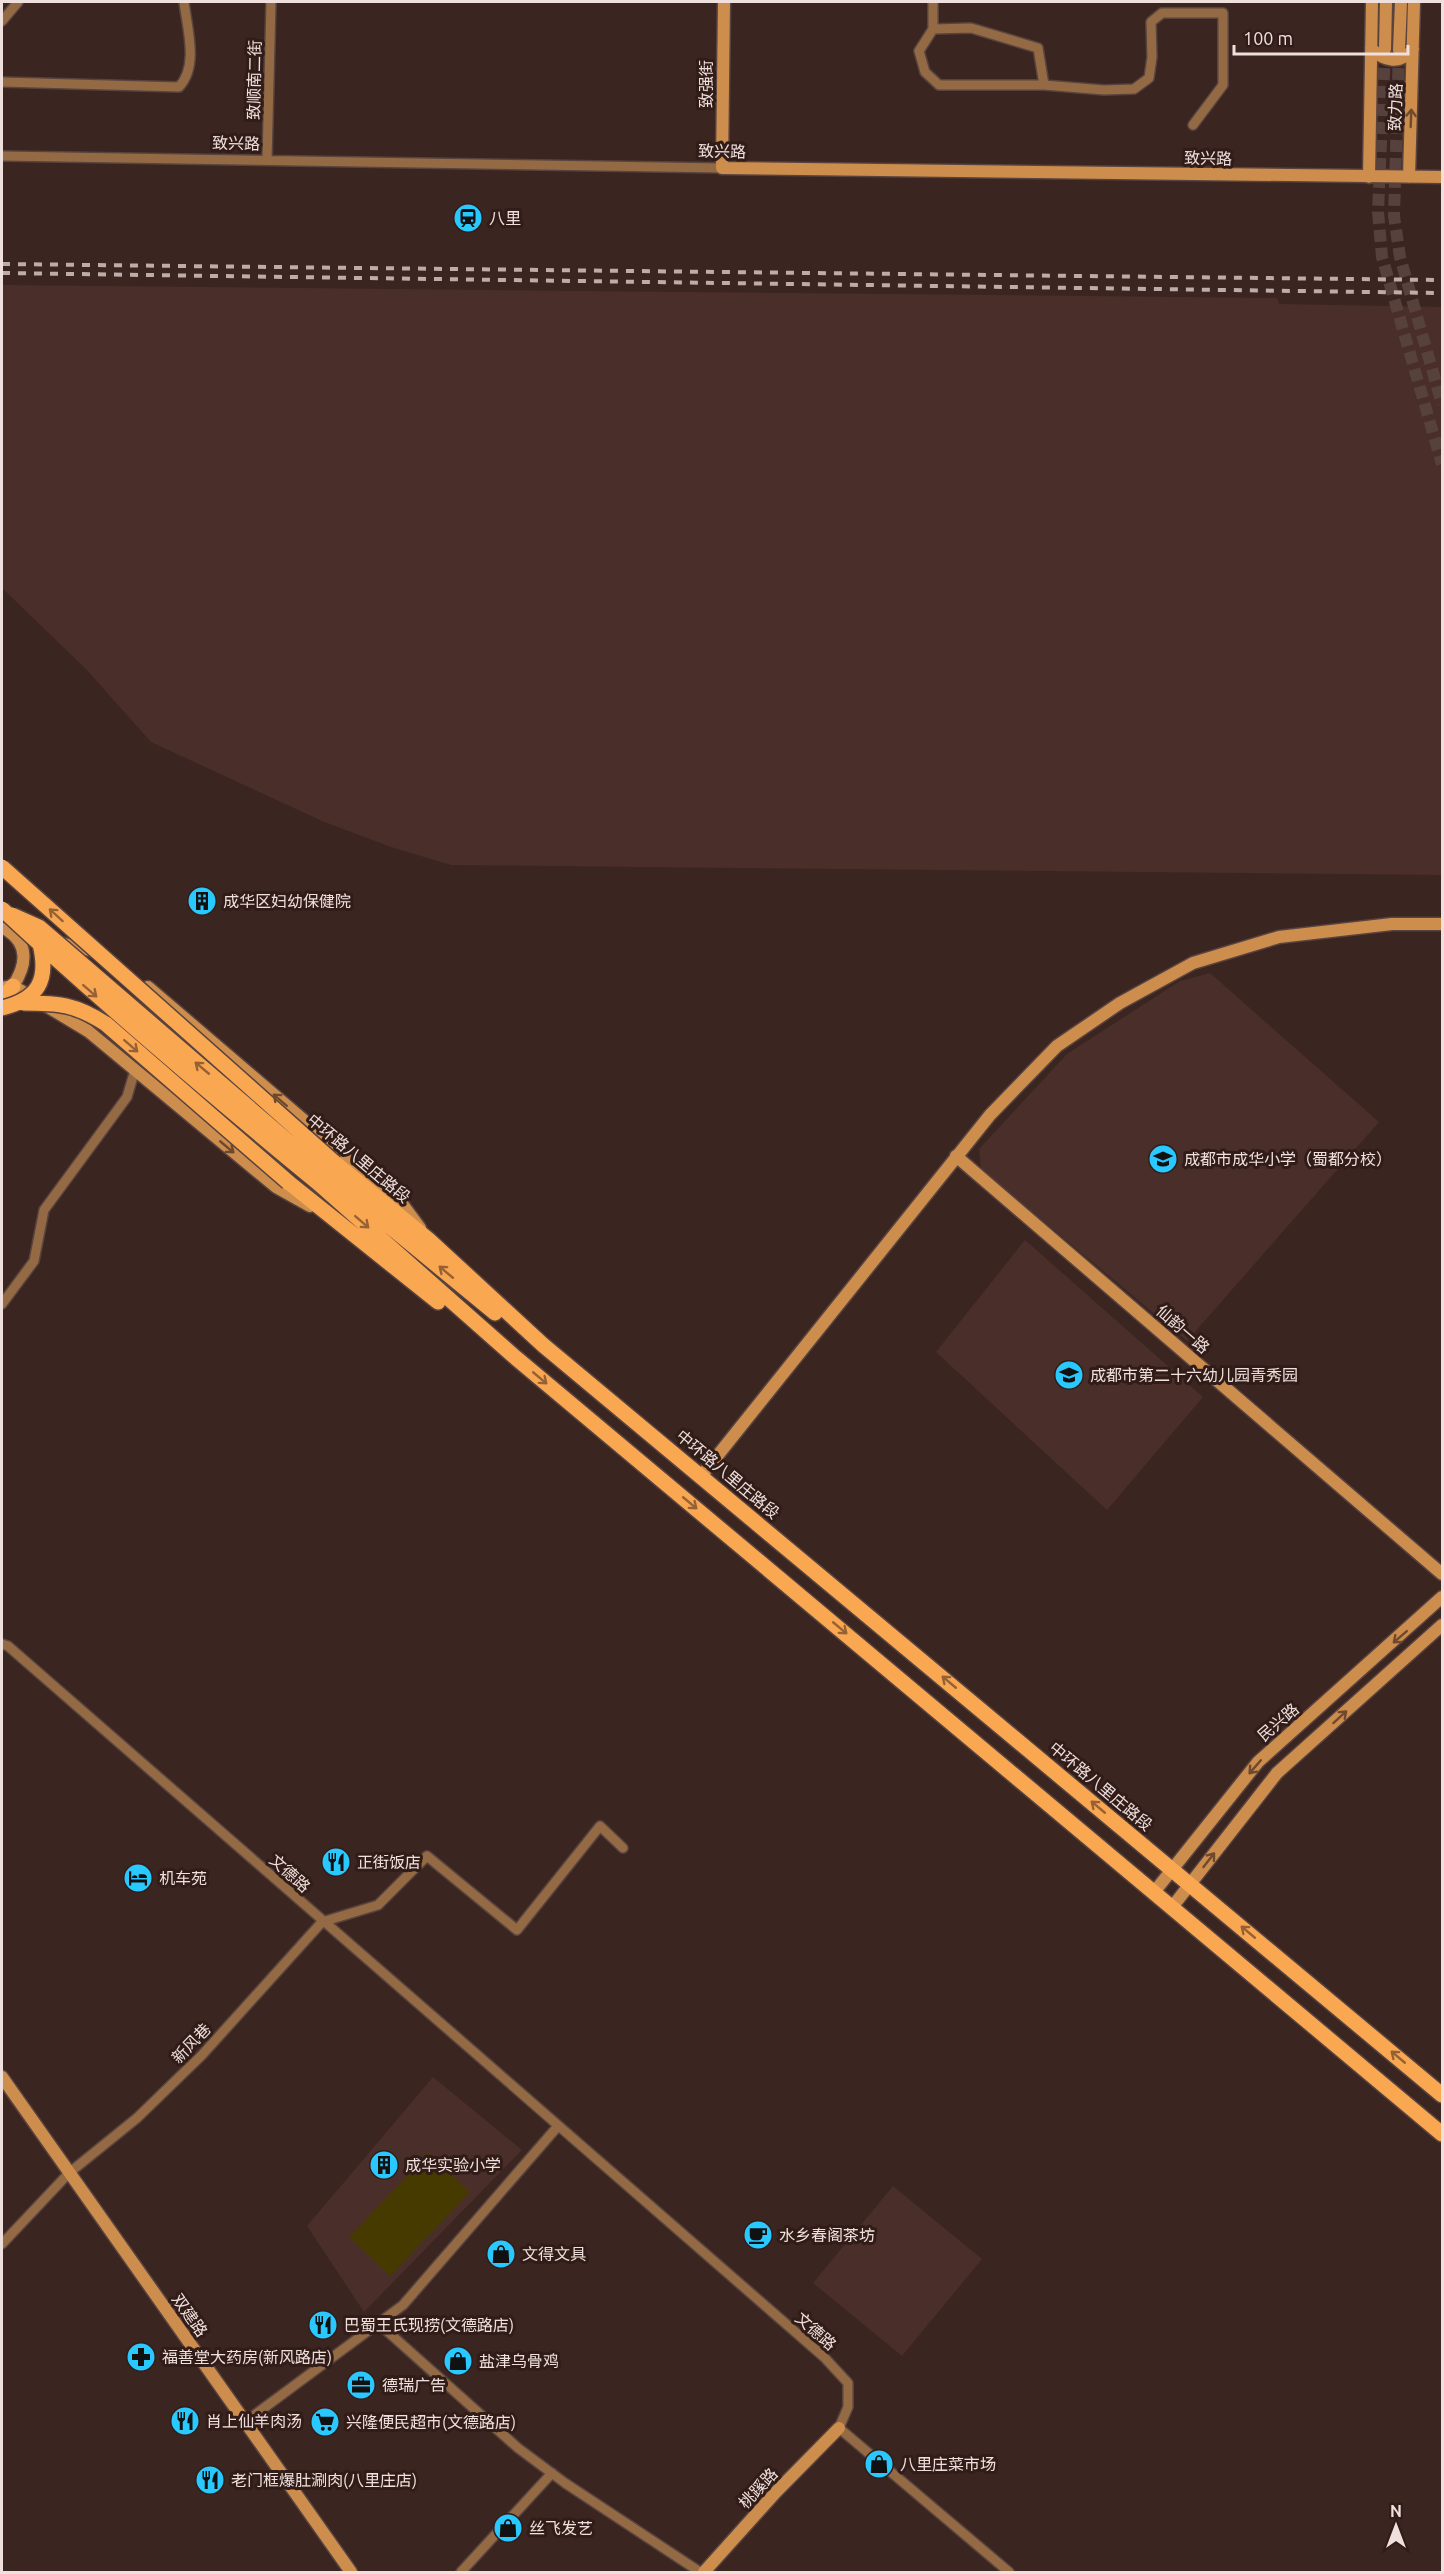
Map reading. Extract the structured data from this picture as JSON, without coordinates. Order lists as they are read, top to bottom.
{
  "streets": {
    "main road": ["中环路八里庄路段"],
    "street": [
      "致顺南二街",
      "致强街",
      "致力路",
      "致兴路",
      "仙韵一路",
      "民兴路",
      "文德路",
      "新风巷",
      "双建路",
      "桃蹊路"
    ]
  },
  "crossings": [
    ["致顺南二街", "致兴路"],
    ["致强街", "致兴路"],
    ["致力路", "致兴路"],
    ["中环路八里庄路段", "民兴路"],
    ["文德路", "新风巷"],
    ["文德路", "桃蹊路"],
    ["新风巷", "双建路"]
  ],
  "places": {
    "station": ["八里"],
    "building": ["成华区妇幼保健院", "成华实验小学"],
    "school or university": ["成都市成华小学（蜀都分校）", "成都市第二十六幼儿园青秀园"],
    "restaurant": [
      "正街饭店",
      "巴蜀王氏现捞(文德路店)",
      "肖上仙羊肉汤",
      "老门框爆肚涮肉(八里庄店)"
    ],
    "hotel": ["机车苑"],
    "cafe": ["水乡春阁茶坊"],
    "shop": [
      "文得文具",
      "盐津乌骨鸡",
      "八里庄菜市场",
      "丝飞发艺"
    ],
    "pharmacy": ["福善堂大药房(新风路店)"],
    "office": ["德瑞广告"],
    "supermarket": ["兴隆便民超市(文德路店)"]
  },
  "scale_bar": "100 m",
  "north": "top"
}
